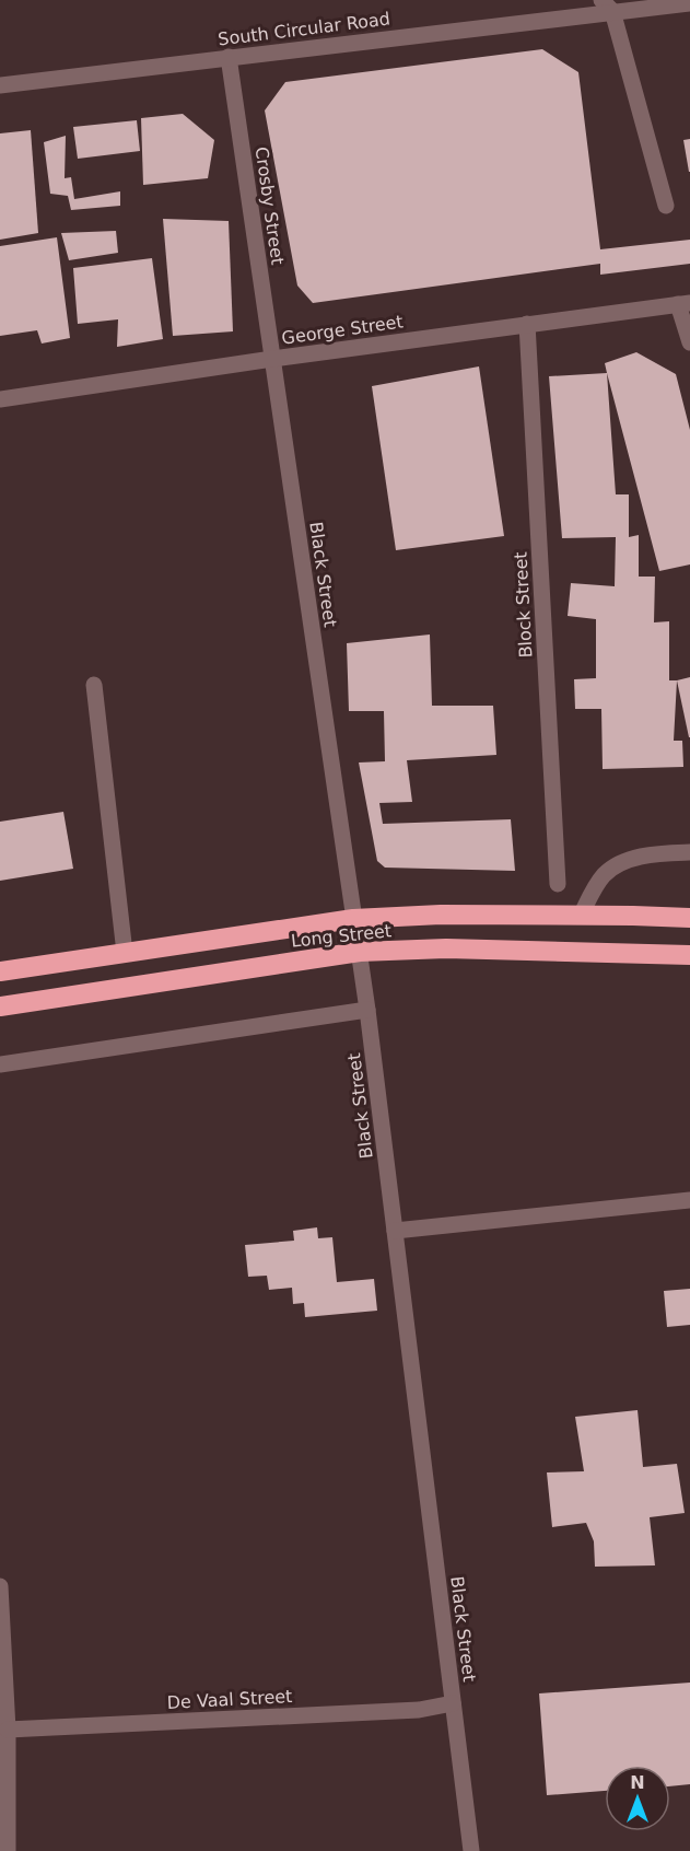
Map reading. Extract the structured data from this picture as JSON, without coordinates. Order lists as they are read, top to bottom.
{
  "streets": {
    "highway": ["Long Street"],
    "street": [
      "South Circular Road",
      "Crosby Street",
      "George Street",
      "Black Street",
      "Block Street",
      "De Vaal Street"
    ]
  },
  "crossings": [
    ["South Circular Road", "Crosby Street"],
    ["Crosby Street", "George Street"],
    ["Crosby Street", "Black Street"],
    ["George Street", "Black Street"],
    ["George Street", "Block Street"],
    ["Black Street", "Long Street"],
    ["Black Street", "De Vaal Street"]
  ],
  "north": "top"
}
